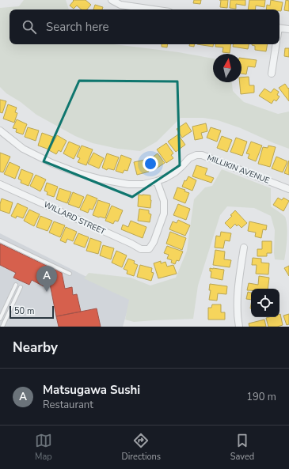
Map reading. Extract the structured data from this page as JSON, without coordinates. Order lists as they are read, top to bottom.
{
  "streets": {
    "street": ["MILLIKIN AVENUE", "WILLARD STREET"]
  },
  "crossings": [
    ["MILLIKIN AVENUE", "WILLARD STREET"]
  ],
  "scale_bar": "50 m",
  "north": "top",
  "page": {
    "search": "Search here",
    "pins": "A",
    "scale": "50 m",
    "heading": "Nearby",
    "list": [
      {
        "mark": "A",
        "name": "Matsugawa Sushi",
        "note": "Restaurant",
        "value": "190 m"
      }
    ],
    "nav": ["Map", "Directions", "Saved"]
  }
}
